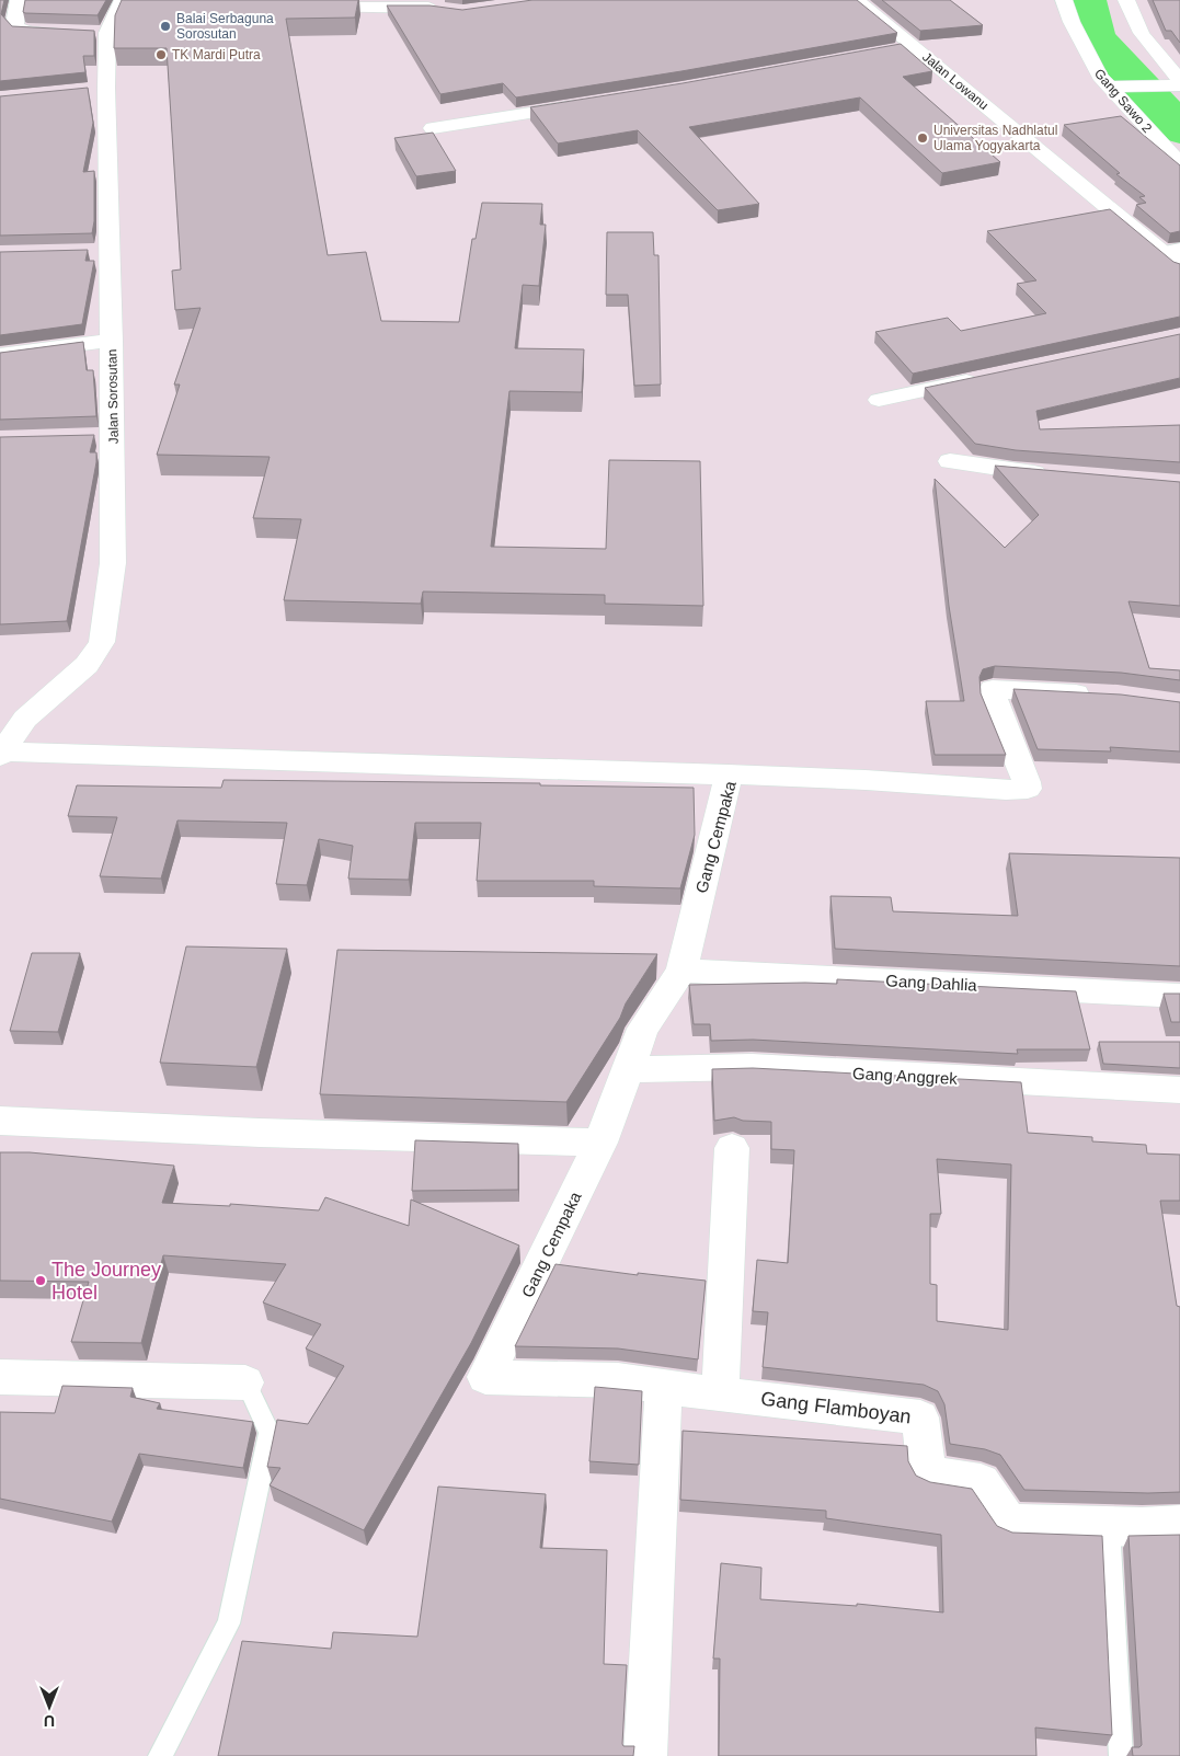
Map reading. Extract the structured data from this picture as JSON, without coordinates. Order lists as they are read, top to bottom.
{
  "streets": {
    "street": [
      "Jalan Lowanu",
      "Gang Sawo 2",
      "Jalan Sorosutan",
      "Gang Cempaka",
      "Gang Dahlia",
      "Gang Anggrek",
      "Gang Flamboyan"
    ]
  },
  "crossings": [
    ["Gang Cempaka", "Gang Dahlia"],
    ["Gang Cempaka", "Gang Anggrek"],
    ["Gang Cempaka", "Gang Flamboyan"]
  ],
  "places": [
    "Balai Serbaguna Sorosutan",
    "TK Mardi Putra",
    "Universitas Nadhlatul Ulama Yogyakarta",
    "The Journey Hotel"
  ],
  "north": "bottom"
}
